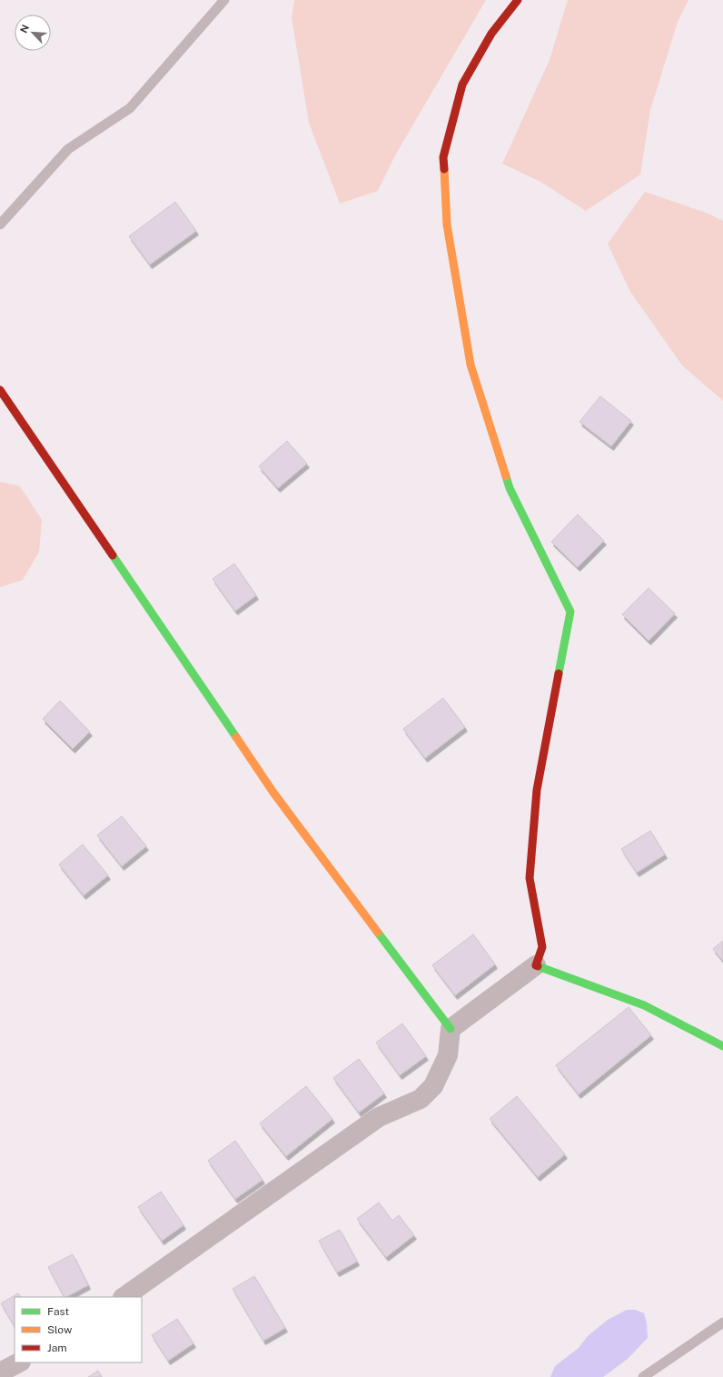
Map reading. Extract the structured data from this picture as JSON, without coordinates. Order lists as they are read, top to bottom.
{
  "legend": ["Fast", "Slow", "Jam"],
  "north": "top left"
}
